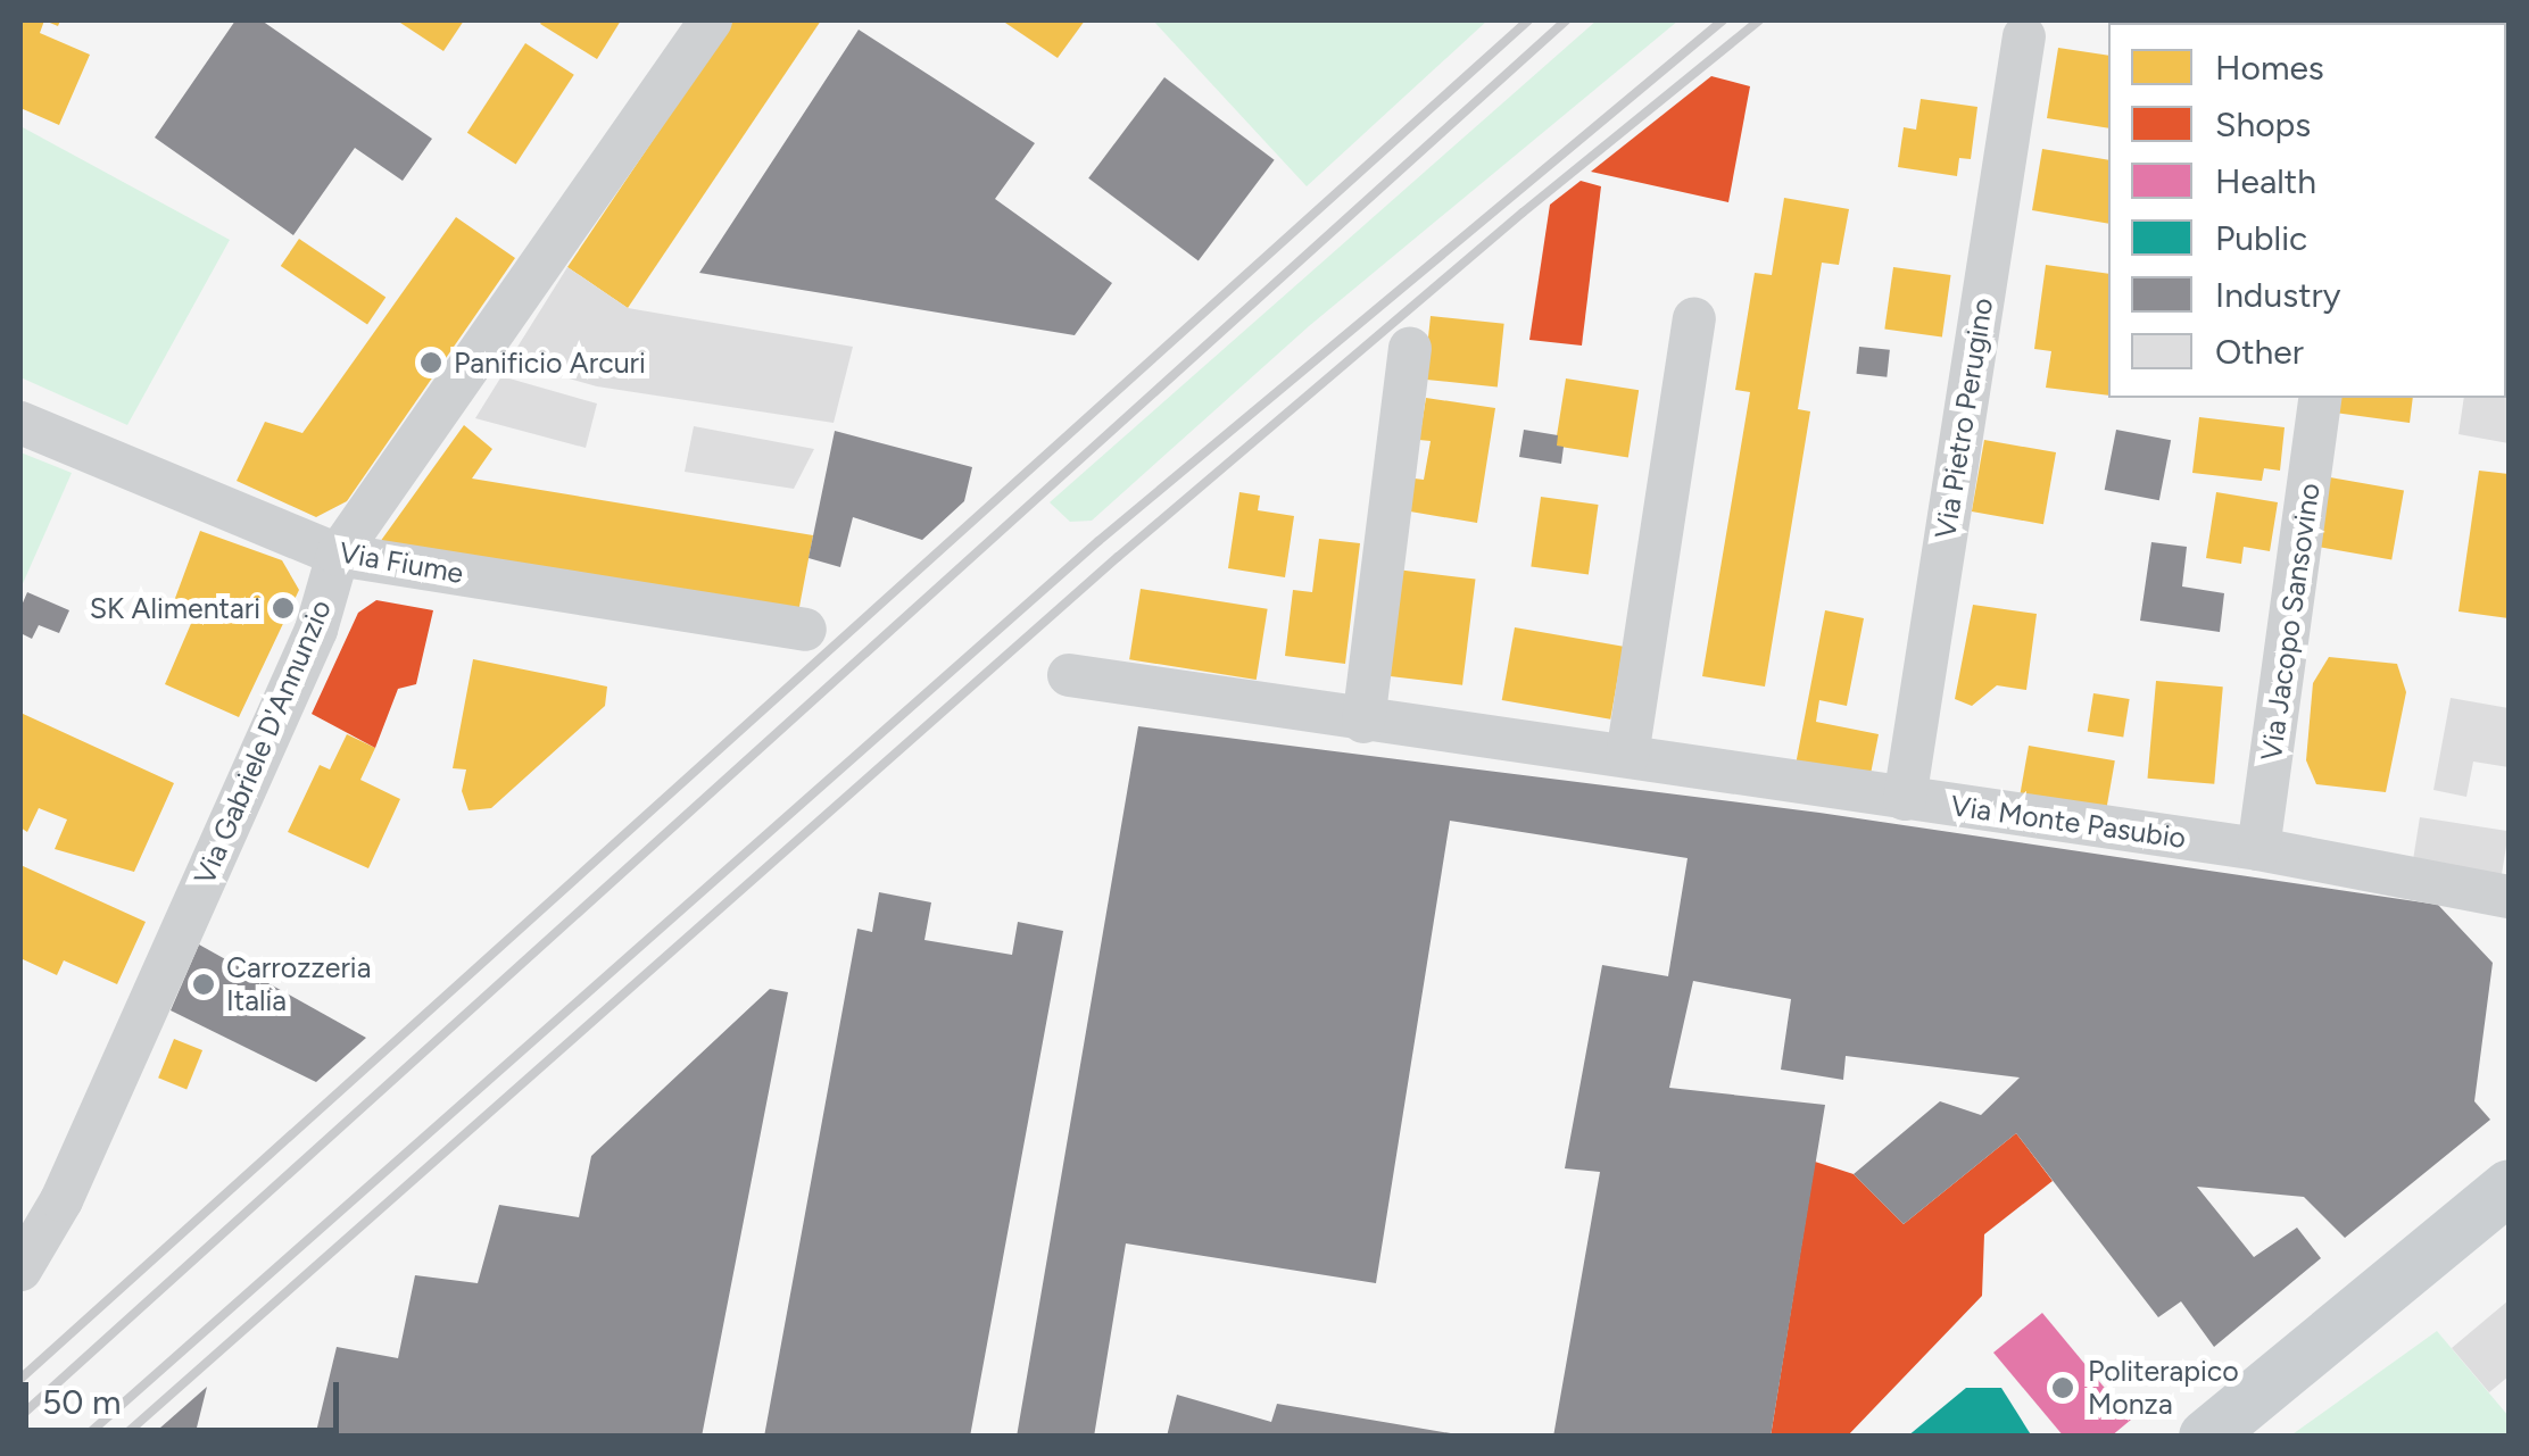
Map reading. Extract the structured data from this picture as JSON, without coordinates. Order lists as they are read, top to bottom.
{
  "streets": {
    "street": [
      "Via Pietro Perugino",
      "Via Fiume",
      "Via Jacopo Sansovino",
      "Via Gabriele D'Annunzio",
      "Via Monte Pasubio"
    ]
  },
  "crossings": [
    ["Via Pietro Perugino", "Via Monte Pasubio"],
    ["Via Fiume", "Via Gabriele D'Annunzio"],
    ["Via Jacopo Sansovino", "Via Monte Pasubio"]
  ],
  "places": [
    "Panificio Arcuri",
    "SK Alimentari",
    "Carrozzeria Italia",
    "Politerapico Monza"
  ],
  "legend": [
    "Homes",
    "Shops",
    "Health",
    "Public",
    "Industry",
    "Other"
  ],
  "scale_bar": "50 m"
}
